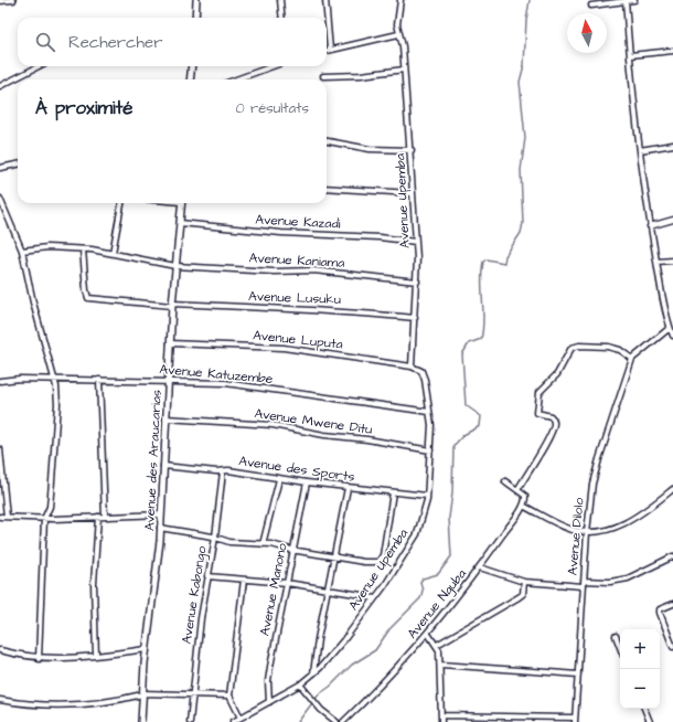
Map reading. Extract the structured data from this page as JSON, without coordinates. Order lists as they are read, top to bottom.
{
  "streets": {
    "street": [
      "Avenue Upemba",
      "Avenue Kazadi",
      "Avenue Kaniama",
      "Avenue Lusuku",
      "Avenue Luputa",
      "Avenue Katuzembe",
      "Avenue Mwene Ditu",
      "Avenue des Araucarias",
      "Avenue des Sports",
      "Avenue Dilolo",
      "Avenue Manono",
      "Avenue Kabongo",
      "Avenue Nguba"
    ]
  },
  "crossings": [
    ["Avenue Upemba", "Avenue Kazadi"],
    ["Avenue Upemba", "Avenue Kaniama"],
    ["Avenue Upemba", "Avenue Lusuku"],
    ["Avenue Upemba", "Avenue Luputa"],
    ["Avenue Upemba", "Avenue Katuzembe"],
    ["Avenue Upemba", "Avenue Mwene Ditu"],
    ["Avenue Upemba", "Avenue des Sports"],
    ["Avenue Upemba", "Avenue Manono"],
    ["Avenue Kazadi", "Avenue des Araucarias"],
    ["Avenue Kaniama", "Avenue Lusuku"],
    ["Avenue Kaniama", "Avenue des Araucarias"],
    ["Avenue Lusuku", "Avenue des Araucarias"],
    ["Avenue Luputa", "Avenue des Araucarias"],
    ["Avenue Katuzembe", "Avenue des Araucarias"],
    ["Avenue Mwene Ditu", "Avenue des Araucarias"],
    ["Avenue des Araucarias", "Avenue des Sports"],
    ["Avenue des Sports", "Avenue Manono"],
    ["Avenue des Sports", "Avenue Kabongo"]
  ],
  "north": "top",
  "page": {
    "search": "Rechercher",
    "heading": ["À proximité", "0 résultats"],
    "map_buttons": ["+", "−"]
  }
}
